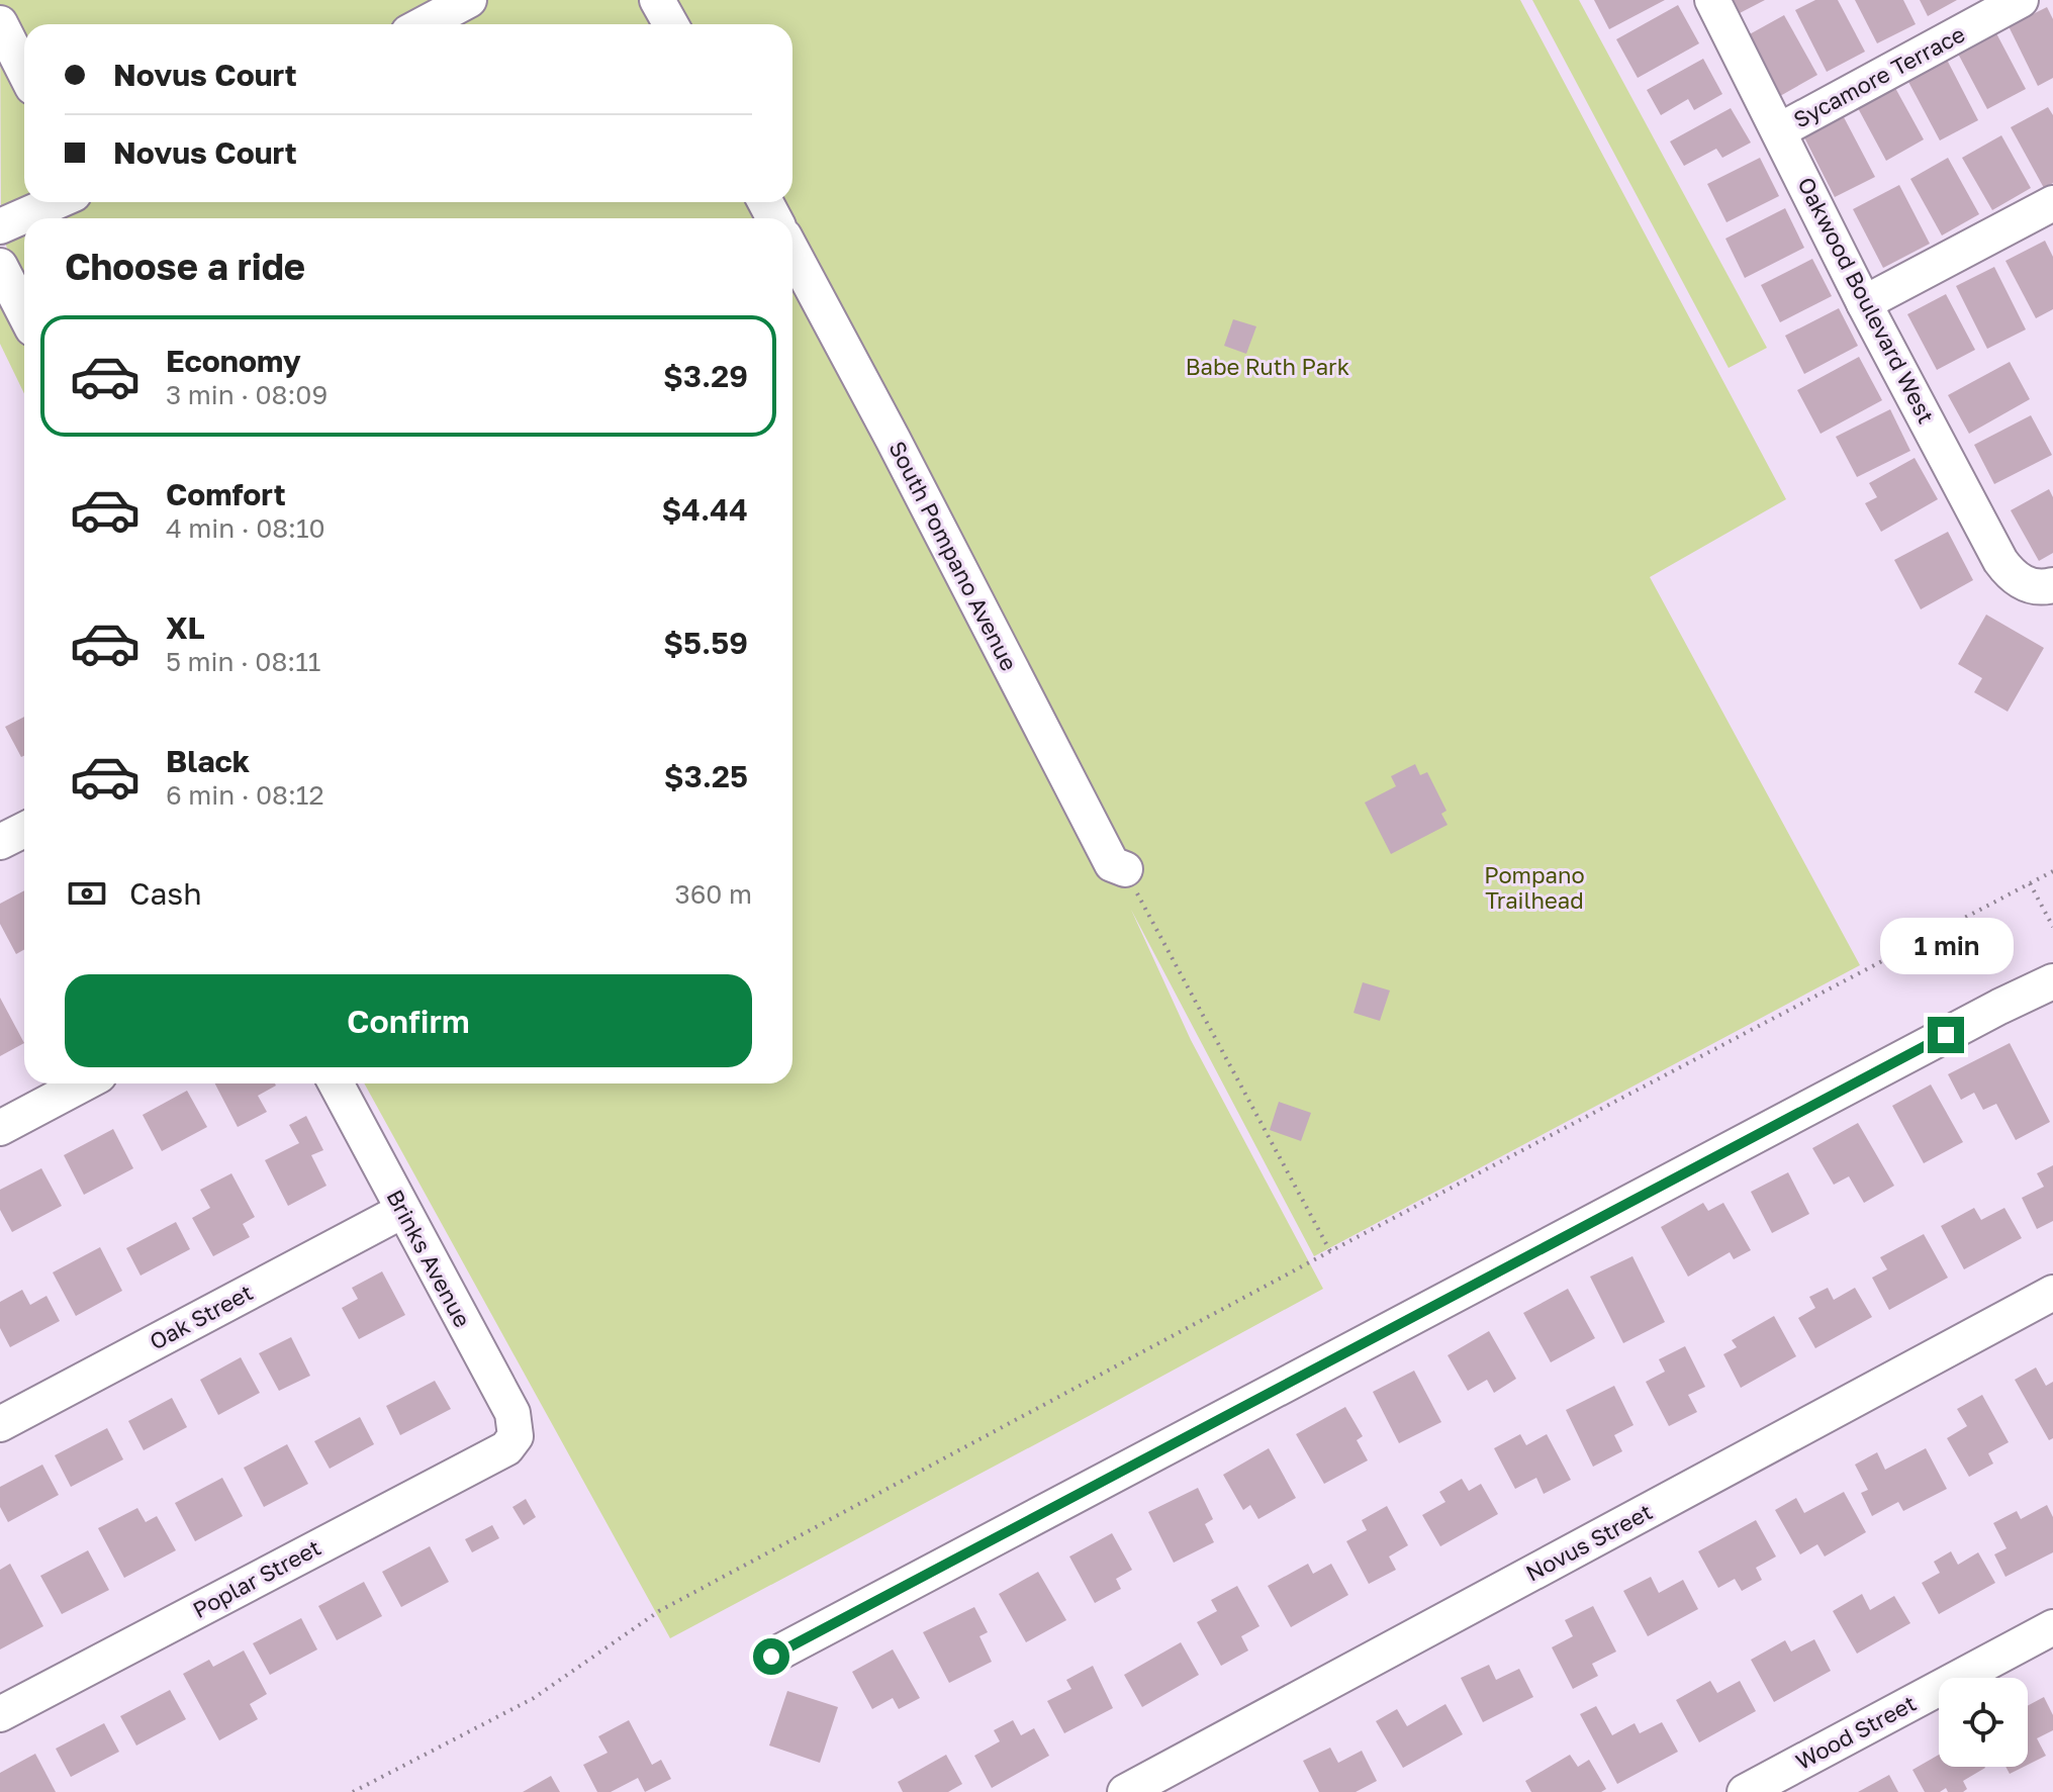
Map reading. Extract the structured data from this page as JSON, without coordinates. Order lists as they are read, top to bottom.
{
  "streets": {
    "street": [
      "Sycamore Terrace",
      "Oakwood Boulevard West",
      "South Pompano Avenue",
      "Brinks Avenue",
      "Oak Street",
      "Novus Street",
      "Poplar Street",
      "Wood Street"
    ]
  },
  "crossings": [
    ["Sycamore Terrace", "Oakwood Boulevard West"],
    ["Brinks Avenue", "Oak Street"],
    ["Brinks Avenue", "Poplar Street"]
  ],
  "parks": ["Babe Ruth Park", "Pompano Trailhead"],
  "page": {
    "banner": ["Novus Court", "Novus Court"],
    "heading": "Choose a ride",
    "list": [
      {
        "name": "Economy",
        "note": "3 min · 08:09",
        "value": "$3.29"
      },
      {
        "name": "Comfort",
        "note": "4 min · 08:10",
        "value": "$4.44"
      },
      {
        "name": "XL",
        "note": "5 min · 08:11",
        "value": "$5.59"
      },
      {
        "name": "Black",
        "note": "6 min · 08:12",
        "value": "$3.25"
      }
    ],
    "pay": ["Cash", "360 m"],
    "bubble": "1 min",
    "buttons": "Confirm"
  }
}
